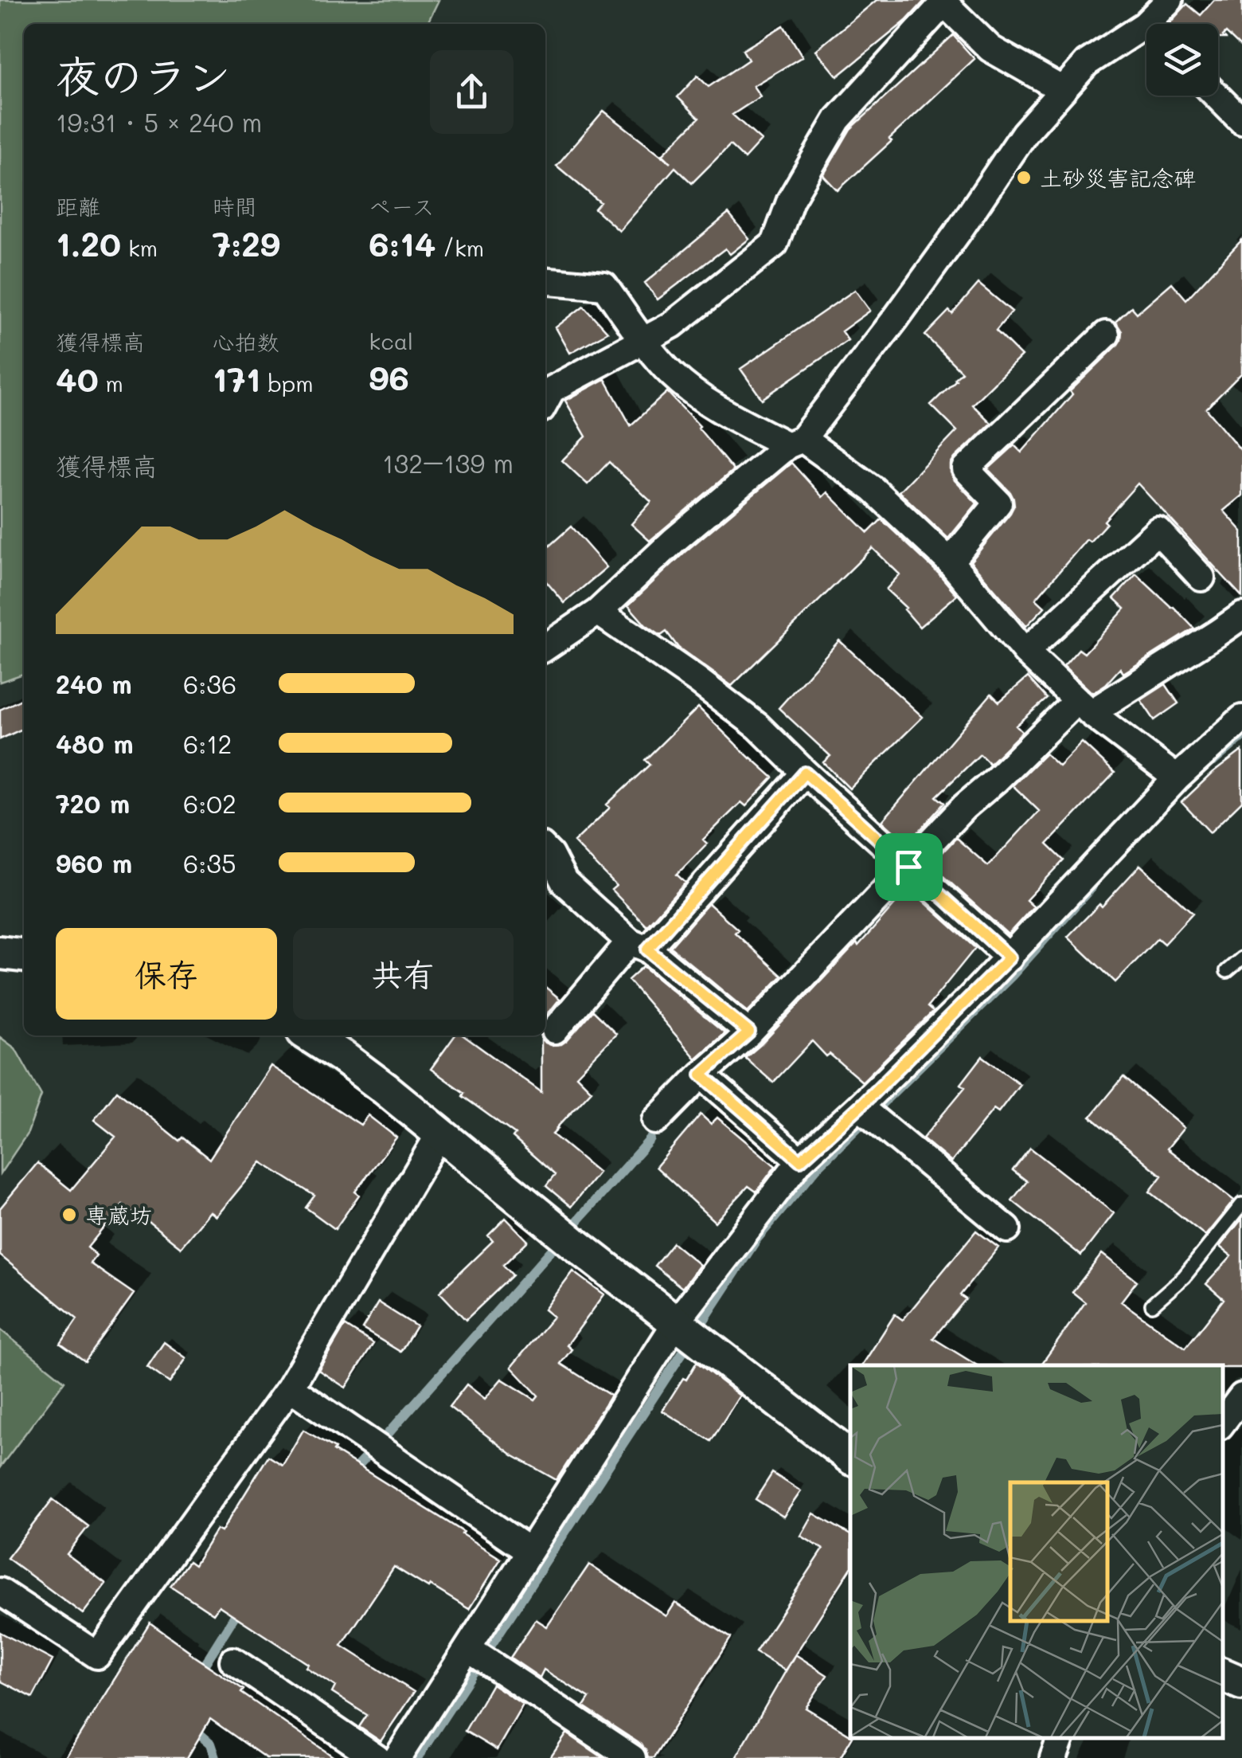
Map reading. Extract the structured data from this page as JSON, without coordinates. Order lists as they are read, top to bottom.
{
  "places": ["土砂災害記念碑", "専蔵坊"],
  "page": {
    "heading": ["夜のラン", "19:31 · 5 × 240 m"],
    "stats": [
      ["距離", "1.20 km"],
      ["時間", "7:29"],
      ["ペース", "6:14 /km"],
      ["獲得標高", "40 m"],
      ["心拍数", "171 bpm"],
      ["kcal", "96"]
    ],
    "chart": ["獲得標高", "132–139 m"],
    "list": [
      {
        "name": "240 m",
        "note": "6:36"
      },
      {
        "name": "480 m",
        "note": "6:12"
      },
      {
        "name": "720 m",
        "note": "6:02"
      },
      {
        "name": "960 m",
        "note": "6:35"
      }
    ],
    "buttons": ["保存", "共有"]
  }
}
